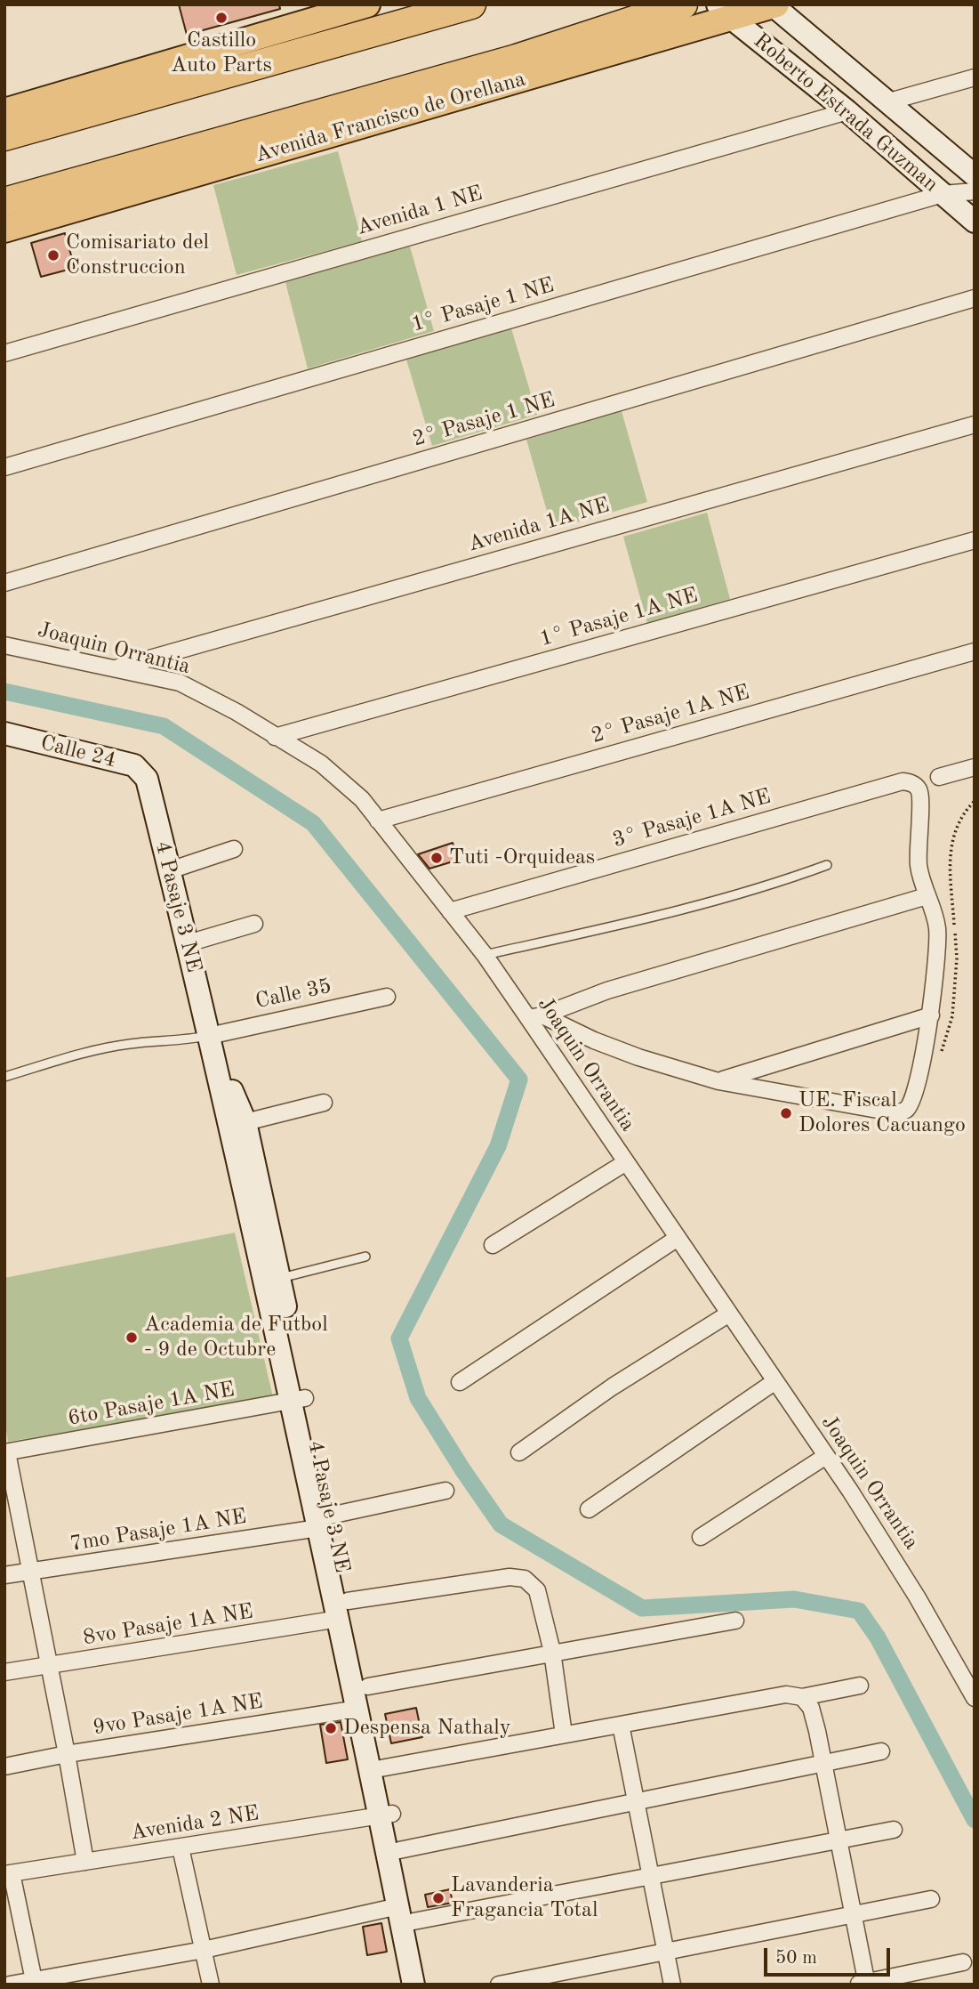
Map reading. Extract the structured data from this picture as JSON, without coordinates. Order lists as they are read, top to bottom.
{
  "streets": {
    "highway": ["Avenida Francisco de Orellana"],
    "street": [
      "Roberto Estrada Guzman",
      "Avenida 1 NE",
      "1° Pasaje 1 NE",
      "2° Pasaje 1 NE",
      "Avenida 1A NE",
      "1° Pasaje 1A NE",
      "Joaquin Orrantia",
      "2° Pasaje 1A NE",
      "Calle 24",
      "3° Pasaje 1A NE",
      "4 Pasaje 3 NE",
      "Calle 35",
      "6to Pasaje 1A NE",
      "7mo Pasaje 1A NE",
      "8vo Pasaje 1A NE",
      "9vo Pasaje 1A NE",
      "Avenida 2 NE"
    ]
  },
  "crossings": [
    ["Roberto Estrada Guzman", "Avenida Francisco de Orellana"],
    ["Roberto Estrada Guzman", "Avenida 1 NE"],
    ["Roberto Estrada Guzman", "1° Pasaje 1 NE"],
    ["Avenida 1A NE", "Joaquin Orrantia"],
    ["1° Pasaje 1A NE", "Joaquin Orrantia"],
    ["Joaquin Orrantia", "2° Pasaje 1A NE"],
    ["Joaquin Orrantia", "3° Pasaje 1A NE"],
    ["Calle 24", "4 Pasaje 3 NE"],
    ["4 Pasaje 3 NE", "Calle 35"],
    ["4 Pasaje 3 NE", "6to Pasaje 1A NE"],
    ["4 Pasaje 3 NE", "7mo Pasaje 1A NE"],
    ["4 Pasaje 3 NE", "8vo Pasaje 1A NE"],
    ["4 Pasaje 3 NE", "9vo Pasaje 1A NE"],
    ["4 Pasaje 3 NE", "Avenida 2 NE"]
  ],
  "places": [
    "Castillo Auto Parts",
    "Comisariato del Construccion",
    "Tuti -Orquideas",
    "UE. Fiscal Dolores Cacuango",
    "Academia de Futbol - 9 de Octubre",
    "Despensa Nathaly",
    "Lavanderia Fragancia Total"
  ],
  "scale_bar": "50 m"
}
